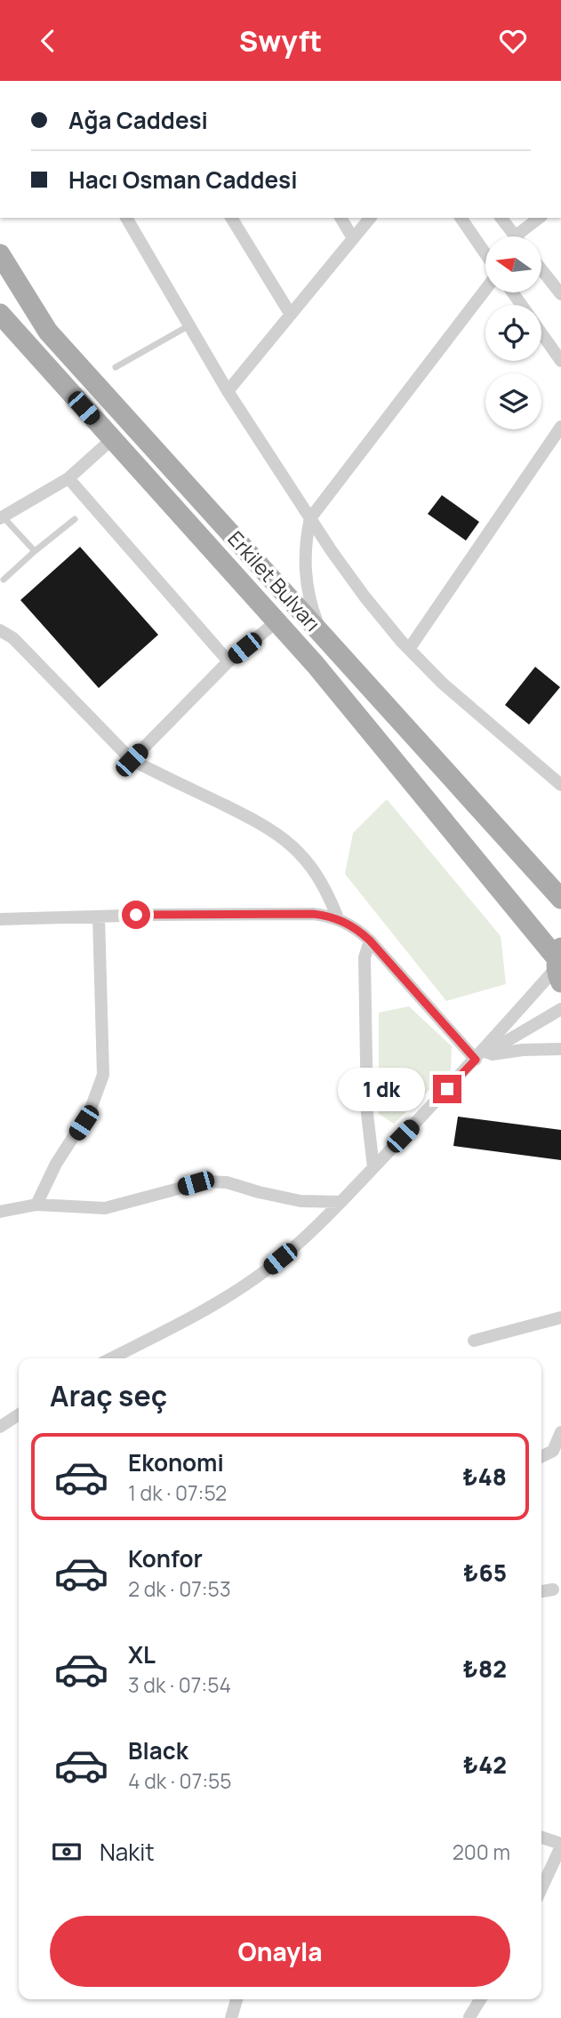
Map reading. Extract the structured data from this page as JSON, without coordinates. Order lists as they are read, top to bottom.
{
  "streets": {
    "main road": ["Erkilet Bulvarı"]
  },
  "north": "left",
  "page": {
    "header": "Swyft",
    "banner": ["Ağa Caddesi", "Hacı Osman Caddesi"],
    "bubble": "1 dk",
    "heading": "Araç seç",
    "list": [
      {
        "name": "Ekonomi",
        "note": "1 dk · 07:52",
        "value": "₺48"
      },
      {
        "name": "Konfor",
        "note": "2 dk · 07:53",
        "value": "₺65"
      },
      {
        "name": "XL",
        "note": "3 dk · 07:54",
        "value": "₺82"
      },
      {
        "name": "Black",
        "note": "4 dk · 07:55",
        "value": "₺42"
      }
    ],
    "pay": ["Nakit", "200 m"],
    "buttons": "Onayla"
  }
}
